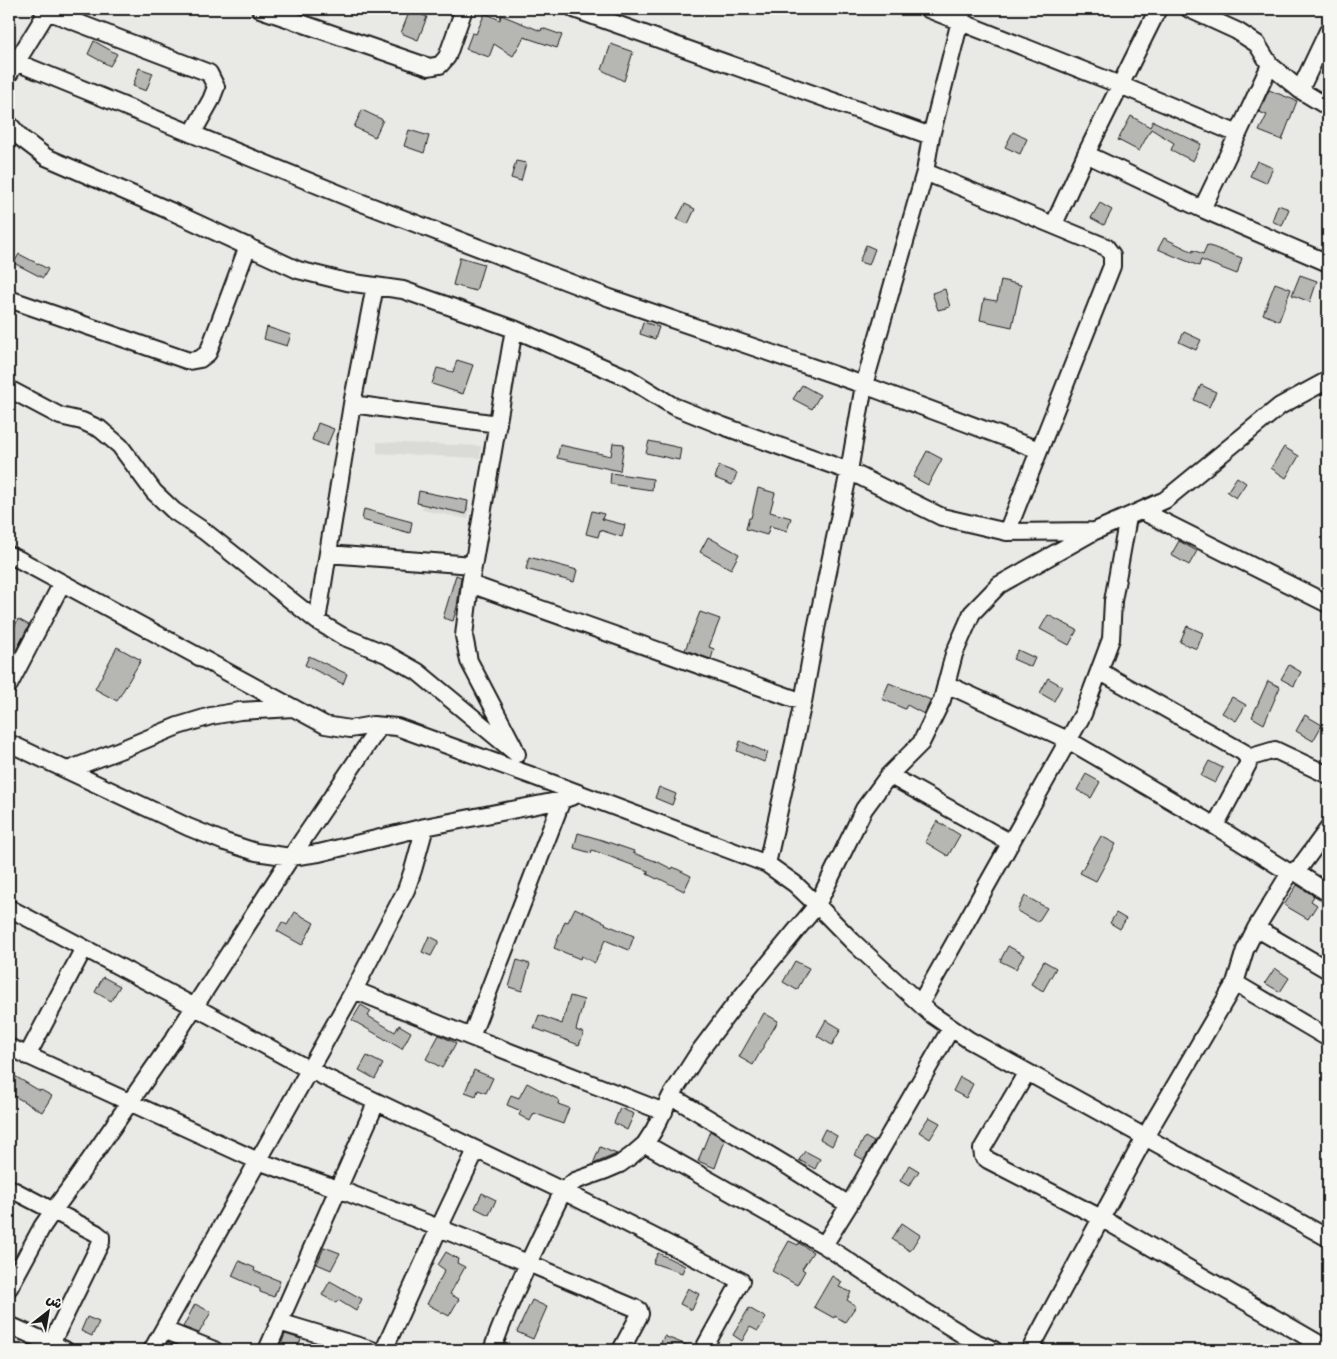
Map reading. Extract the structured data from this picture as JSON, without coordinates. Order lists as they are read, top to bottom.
{
  "north": "top right"
}
